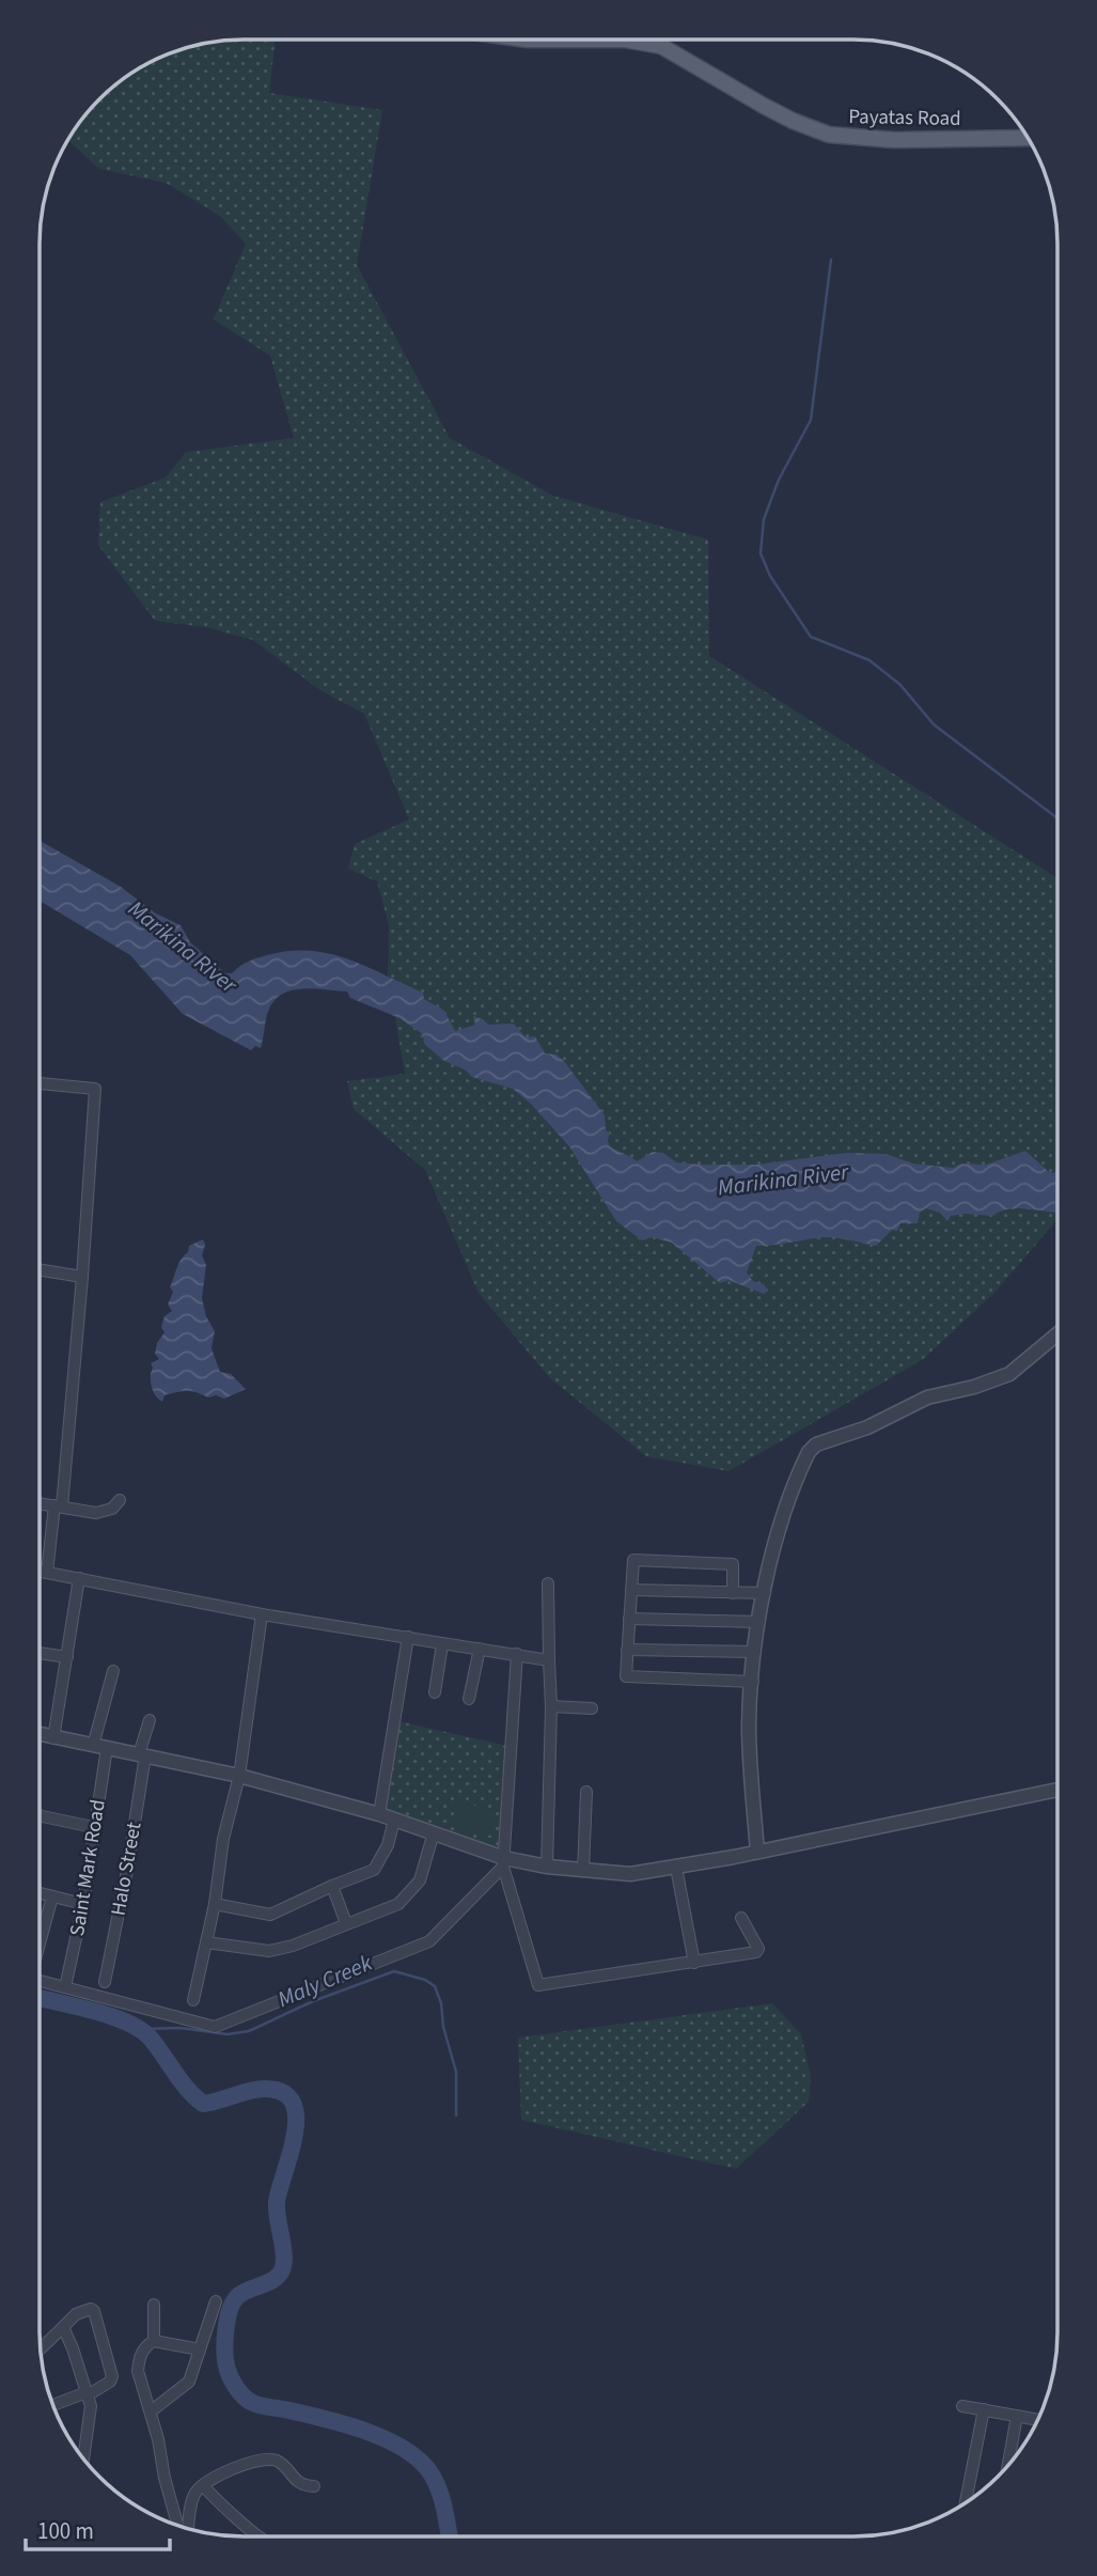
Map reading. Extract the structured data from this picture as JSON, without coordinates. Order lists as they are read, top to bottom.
{
  "streets": {
    "main road": ["Payatas Road"],
    "street": ["Saint Mark Road", "Halo Street"]
  },
  "water": ["Marikina River", "Maly Creek"],
  "scale_bar": "100 m"
}
